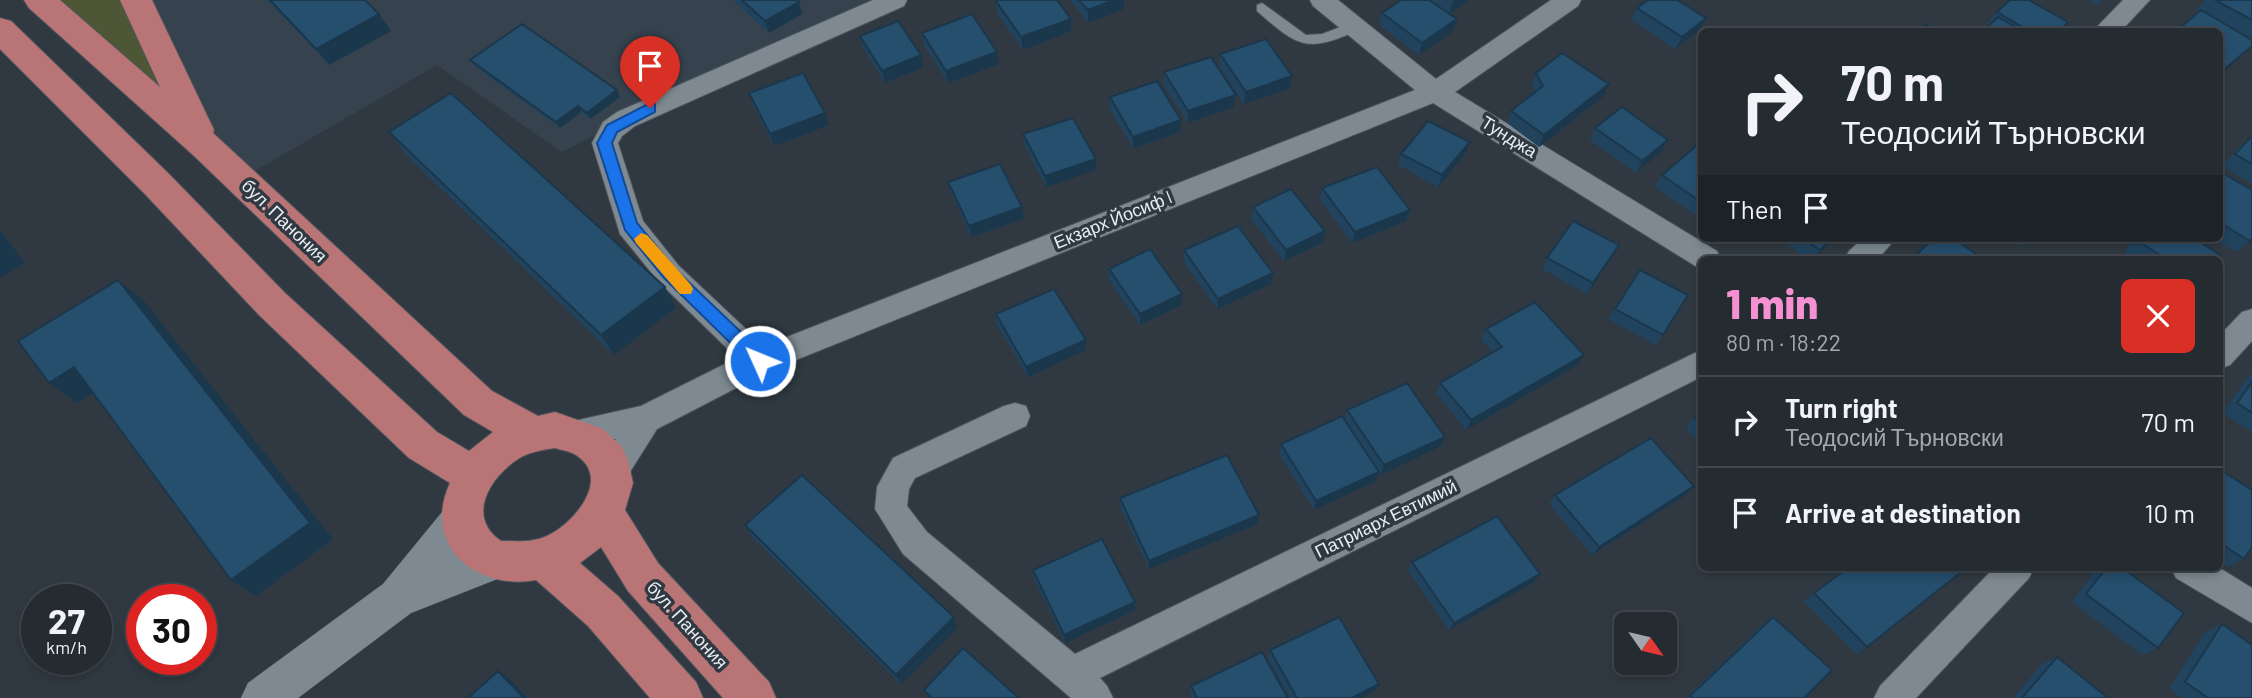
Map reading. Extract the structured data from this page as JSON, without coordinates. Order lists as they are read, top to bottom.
{
  "streets": {
    "main road": ["бул. Панония"],
    "street": ["Тунджа", "Екзарх Йосиф I", "Патриарх Евтимий"]
  },
  "crossings": [
    ["Тунджа", "Екзарх Йосиф I"],
    ["Екзарх Йосиф I", "бул. Панония"]
  ],
  "north": "bottom right",
  "page": {
    "turn": ["70 m", "Теодосий Търновски"],
    "then": "Then",
    "heading": ["1 min", "80 m · 18:22"],
    "list": [
      {
        "name": "Turn right",
        "note": "Теодосий Търновски",
        "value": "70 m"
      },
      {
        "name": "Arrive at destination",
        "value": "10 m"
      }
    ],
    "speed": "27 km/h",
    "limit": "30"
  }
}
